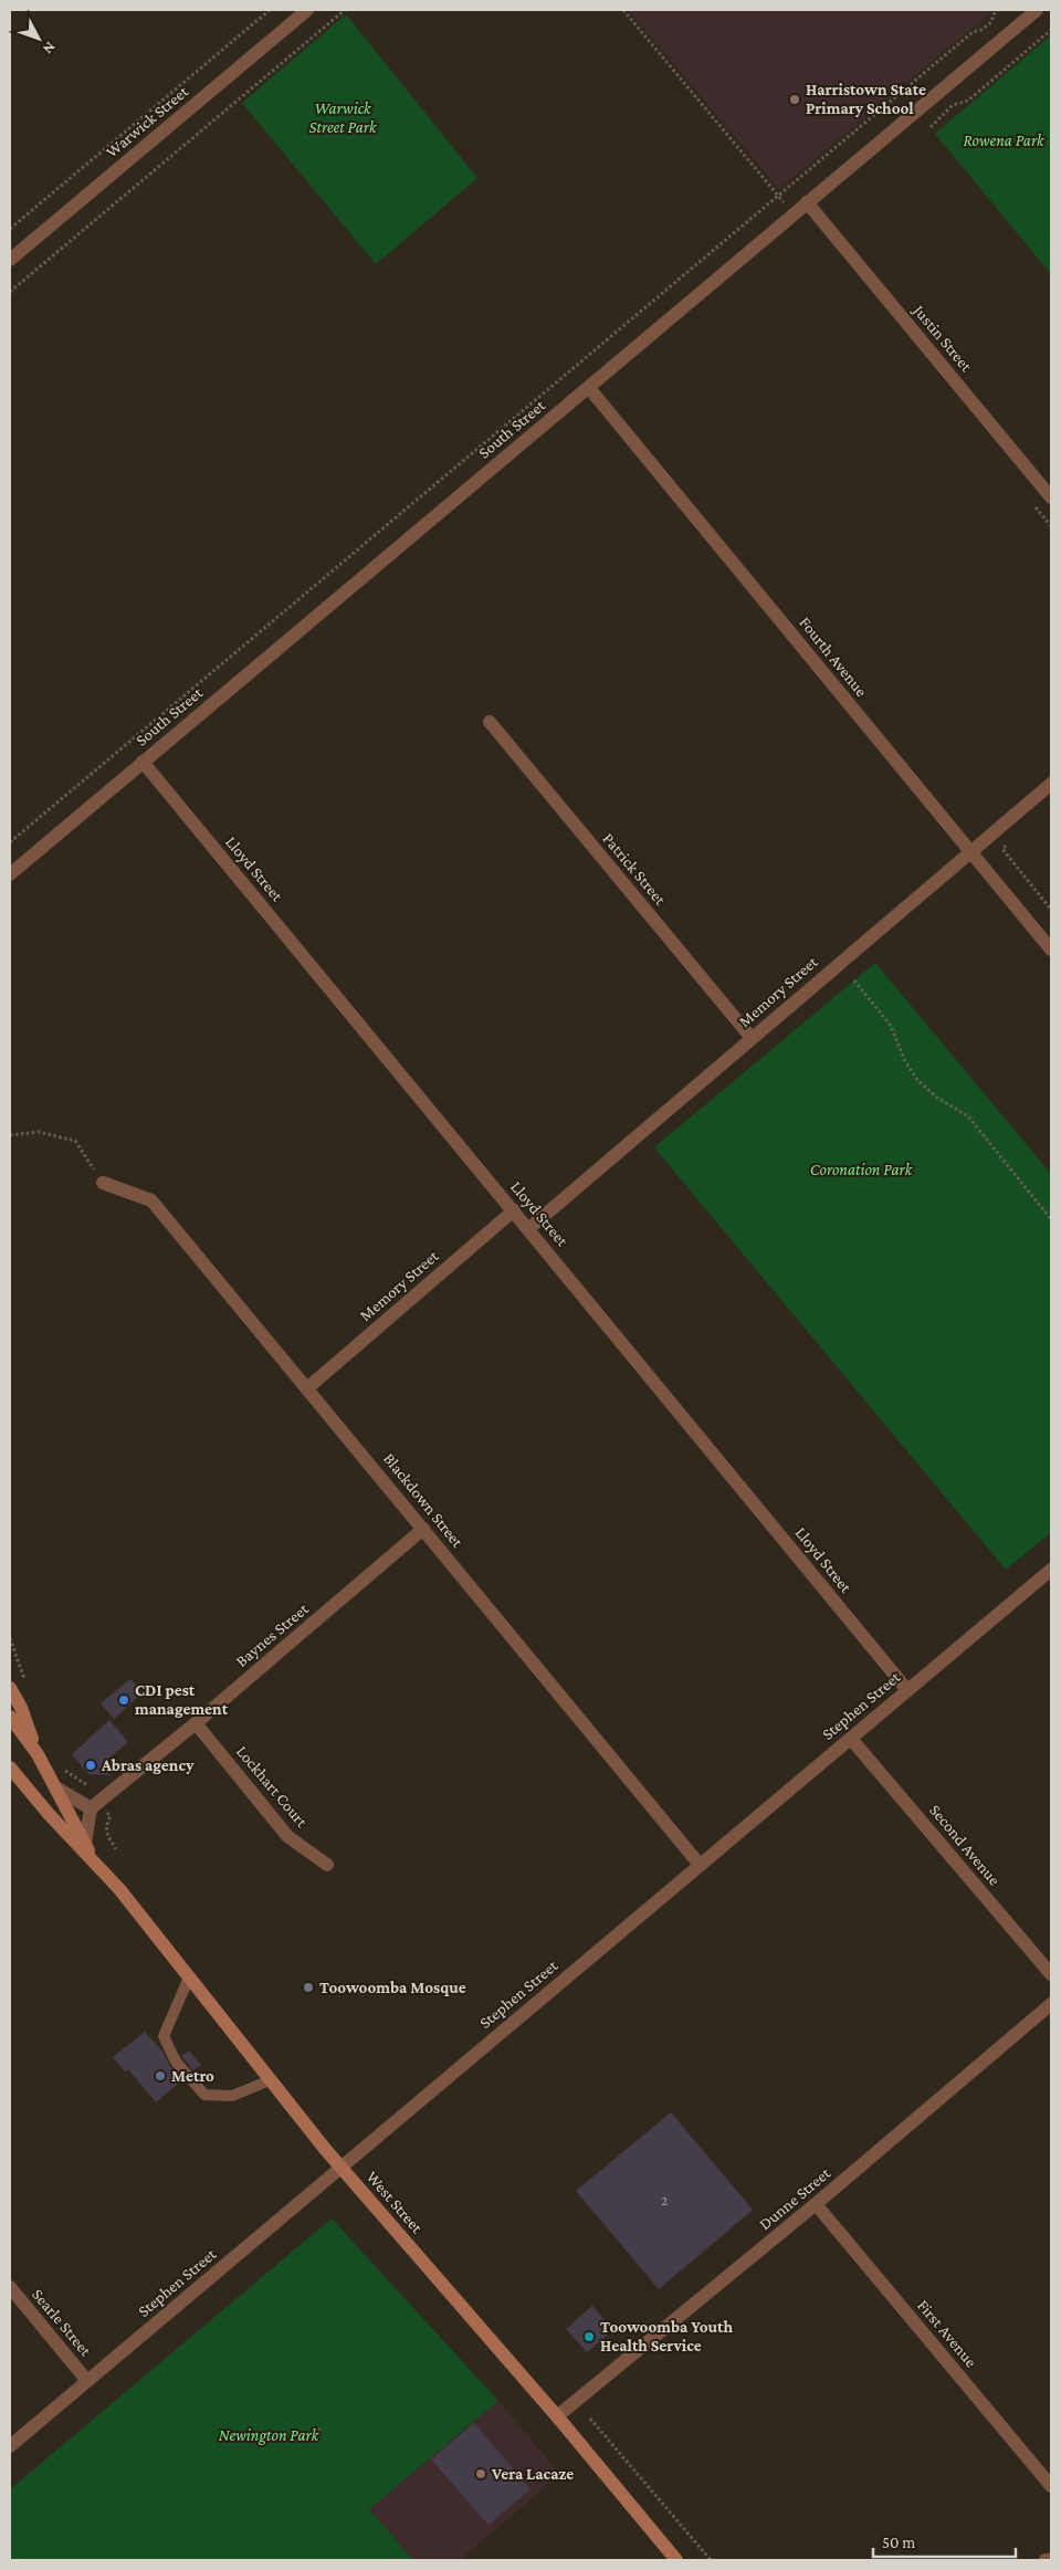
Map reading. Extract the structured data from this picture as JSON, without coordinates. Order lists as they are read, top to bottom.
{
  "streets": {
    "main road": ["West Street"],
    "street": [
      "Warwick Street",
      "Justin Street",
      "South Street",
      "Fourth Avenue",
      "Lloyd Street",
      "Patrick Street",
      "Memory Street",
      "Blackdown Street",
      "Baynes Street",
      "Stephen Street",
      "Lockhart Court",
      "Second Avenue",
      "Dunne Street",
      "Searle Street",
      "First Avenue"
    ]
  },
  "crossings": [
    ["Justin Street", "South Street"],
    ["South Street", "Fourth Avenue"],
    ["South Street", "Lloyd Street"],
    ["Fourth Avenue", "Memory Street"],
    ["Lloyd Street", "Memory Street"],
    ["Lloyd Street", "Stephen Street"],
    ["Patrick Street", "Memory Street"],
    ["Memory Street", "Blackdown Street"],
    ["Blackdown Street", "Baynes Street"],
    ["Blackdown Street", "Stephen Street"],
    ["Baynes Street", "Lockhart Court"],
    ["Stephen Street", "Second Avenue"],
    ["Stephen Street", "West Street"],
    ["Stephen Street", "Searle Street"],
    ["Dunne Street", "West Street"],
    ["Dunne Street", "First Avenue"]
  ],
  "parks": [
    "Warwick Street Park",
    "Rowena Park",
    "Coronation Park",
    "Newington Park"
  ],
  "places": [
    "Harristown State Primary School",
    "CDI pest management",
    "Abras agency",
    "Toowoomba Mosque",
    "Metro",
    "Toowoomba Youth Health Service",
    "Vera Lacaze"
  ],
  "house_numbers": ["2"],
  "scale_bar": "50 m",
  "north": "bottom right"
}
